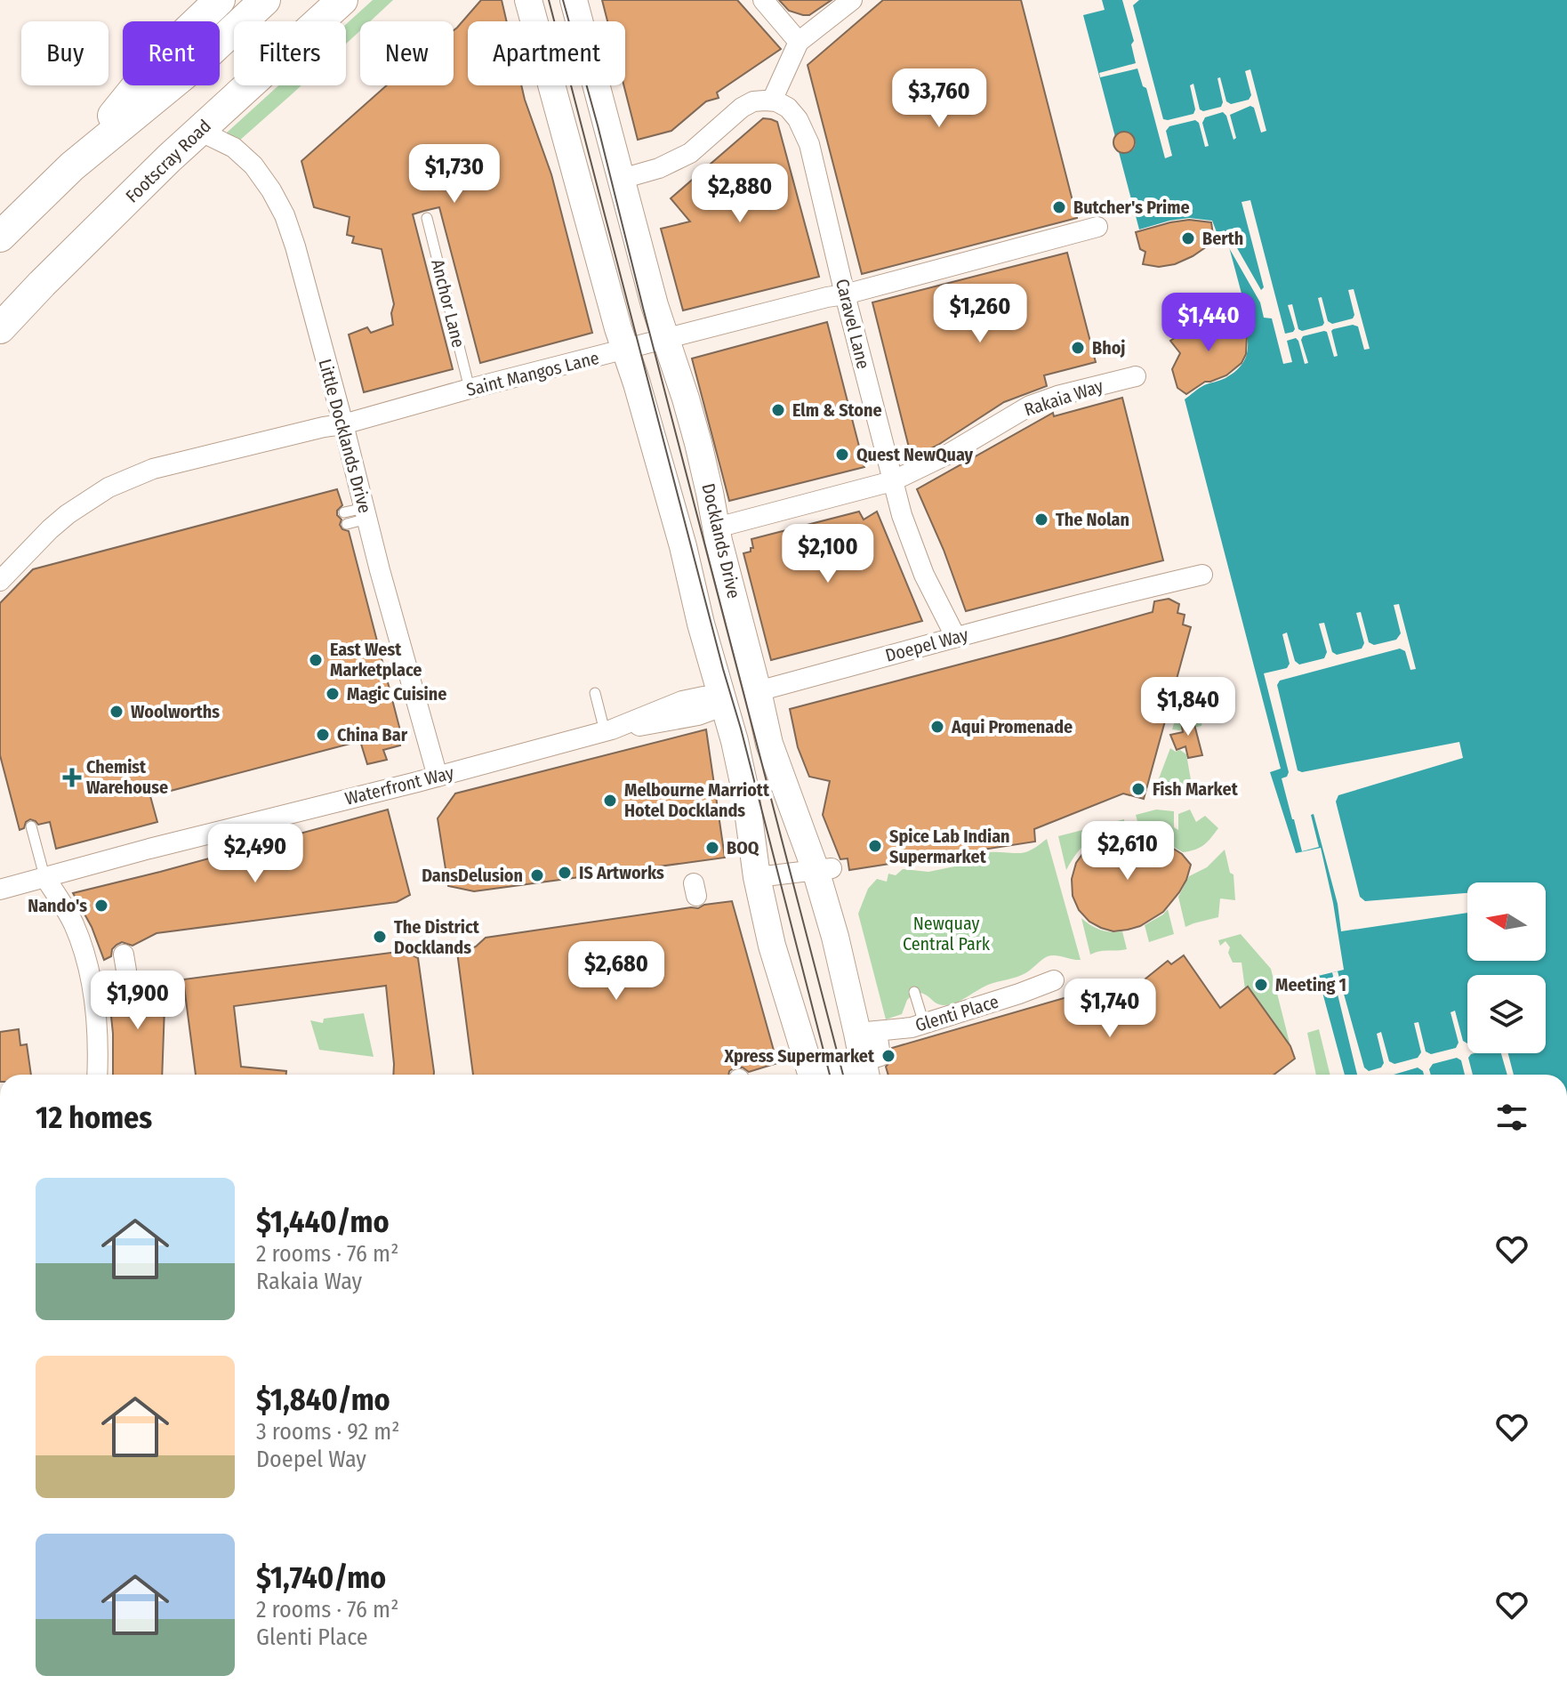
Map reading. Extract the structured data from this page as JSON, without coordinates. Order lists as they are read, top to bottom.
{
  "streets": {
    "main road": ["Footscray Road"],
    "street": [
      "Caravel Lane",
      "Saint Mangos Lane",
      "Rakaia Way",
      "Little Docklands Drive",
      "Docklands Drive",
      "Doepel Way",
      "Waterfront Way",
      "Glenti Place"
    ],
    "lane": ["Anchor Lane"]
  },
  "crossings": [
    ["Footscray Road", "Little Docklands Drive"],
    ["Anchor Lane", "Saint Mangos Lane"],
    ["Caravel Lane", "Saint Mangos Lane"],
    ["Caravel Lane", "Rakaia Way"],
    ["Caravel Lane", "Doepel Way"],
    ["Saint Mangos Lane", "Little Docklands Drive"],
    ["Saint Mangos Lane", "Docklands Drive"],
    ["Rakaia Way", "Docklands Drive"],
    ["Little Docklands Drive", "Waterfront Way"],
    ["Docklands Drive", "Doepel Way"],
    ["Docklands Drive", "Waterfront Way"],
    ["Docklands Drive", "Glenti Place"],
    ["Doepel Way", "Waterfront Way"]
  ],
  "parks": ["Newquay Central Park"],
  "places": {
    "other": [
      "Butcher's Prime",
      "Berth",
      "Bhoj",
      "Elm & Stone",
      "Quest NewQuay",
      "The Nolan",
      "East West Marketplace",
      "Magic Cuisine",
      "Woolworths",
      "Aqui Promenade",
      "China Bar",
      "Fish Market",
      "Melbourne Marriott Hotel Docklands",
      "Spice Lab Indian Supermarket",
      "BOQ",
      "IS Artworks",
      "DansDelusion",
      "Nando's",
      "The District Docklands",
      "Meeting 1",
      "Xpress Supermarket"
    ],
    "health": ["Chemist Warehouse"]
  },
  "north": "left",
  "page": {
    "chip": [
      "Buy",
      "Rent",
      "Filters",
      "New",
      "Apartment"
    ],
    "price": [
      "$3,760",
      "$1,730",
      "$2,880",
      "$1,260",
      "$1,440",
      "$2,100",
      "$1,840",
      "$2,610",
      "$2,490",
      "$2,680",
      "$1,900",
      "$1,740"
    ],
    "heading": "12 homes",
    "list": [
      {
        "name": "$1,440/mo",
        "note": "2 rooms · 76 m² · Rakaia Way"
      },
      {
        "name": "$1,840/mo",
        "note": "3 rooms · 92 m² · Doepel Way"
      },
      {
        "name": "$1,740/mo",
        "note": "2 rooms · 76 m² · Glenti Place"
      }
    ]
  }
}
